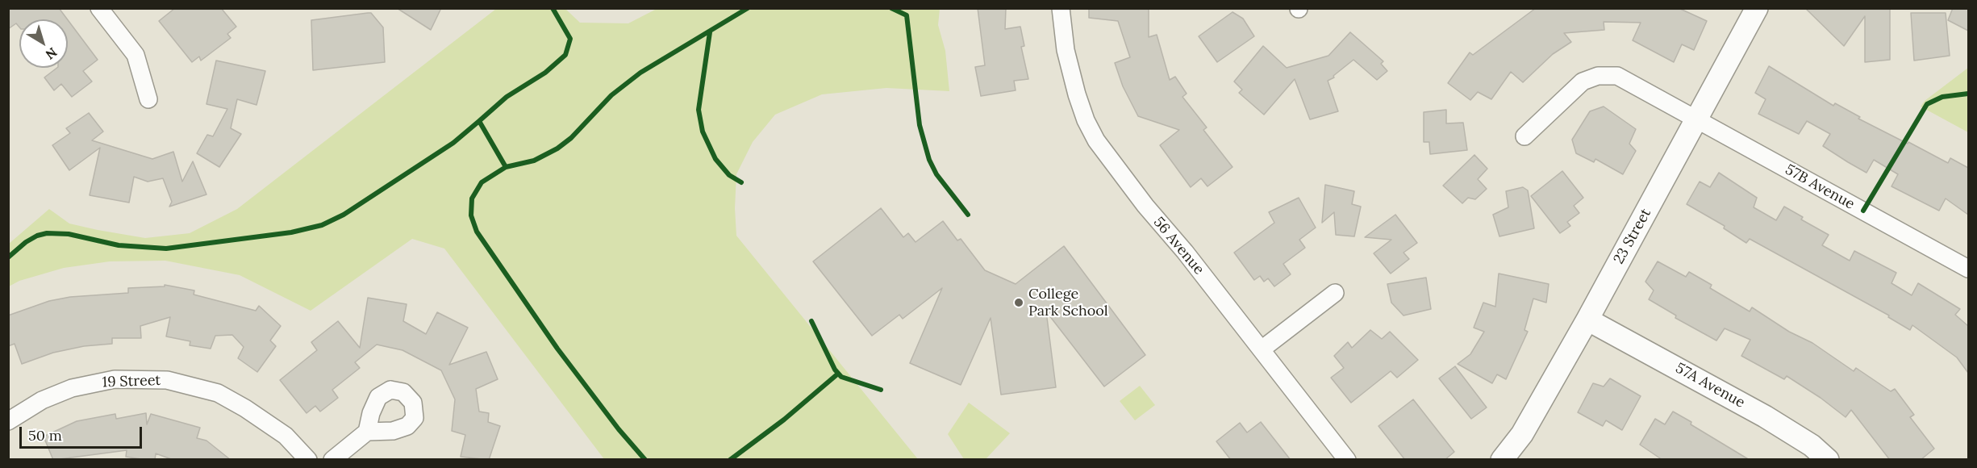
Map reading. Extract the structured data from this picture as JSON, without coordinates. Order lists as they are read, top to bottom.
{
  "streets": {
    "street": [
      "57B Avenue",
      "23 Street",
      "56 Avenue",
      "19 Street",
      "57A Avenue"
    ]
  },
  "crossings": [
    ["57B Avenue", "23 Street"],
    ["23 Street", "57A Avenue"]
  ],
  "places": ["College Park School"],
  "scale_bar": "50 m",
  "north": "bottom right"
}
